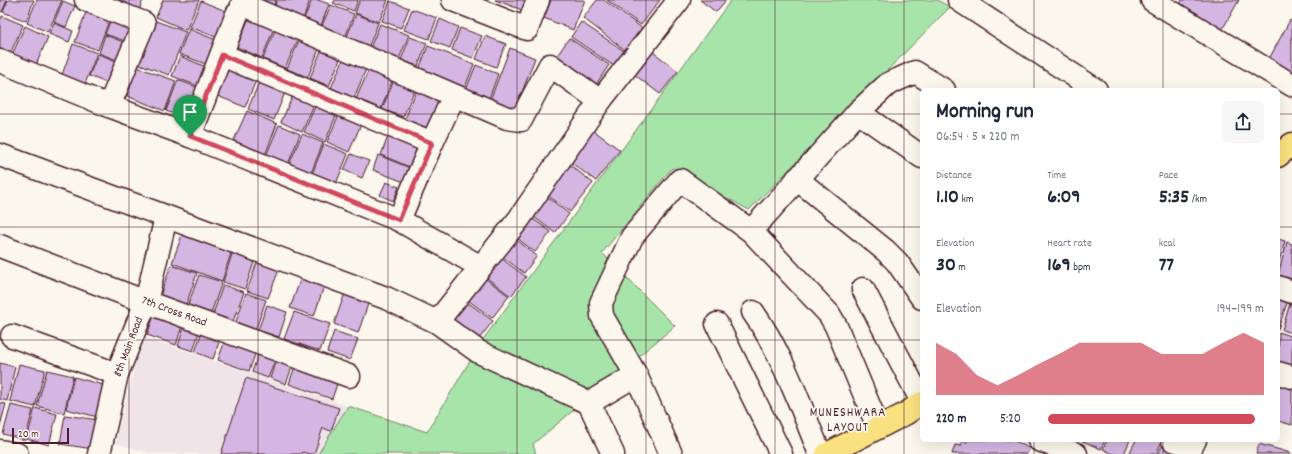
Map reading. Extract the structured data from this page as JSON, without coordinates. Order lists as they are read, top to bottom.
{
  "streets": {
    "street": ["7th Cross Road", "8th Main Road"]
  },
  "crossings": [
    ["7th Cross Road", "8th Main Road"]
  ],
  "districts": ["MUNESHWARA LAYOUT"],
  "scale_bar": "20 m",
  "page": {
    "heading": ["Morning run", "06:54 · 5 × 220 m"],
    "stats": [
      ["Distance", "1.10 km"],
      ["Time", "6:09"],
      ["Pace", "5:35 /km"],
      ["Elevation", "30 m"],
      ["Heart rate", "169 bpm"],
      ["kcal", "77"]
    ],
    "chart": ["Elevation", "194–199 m"],
    "list": [
      {
        "name": "220 m",
        "note": "5:20"
      }
    ],
    "scale": "20 m"
  }
}
